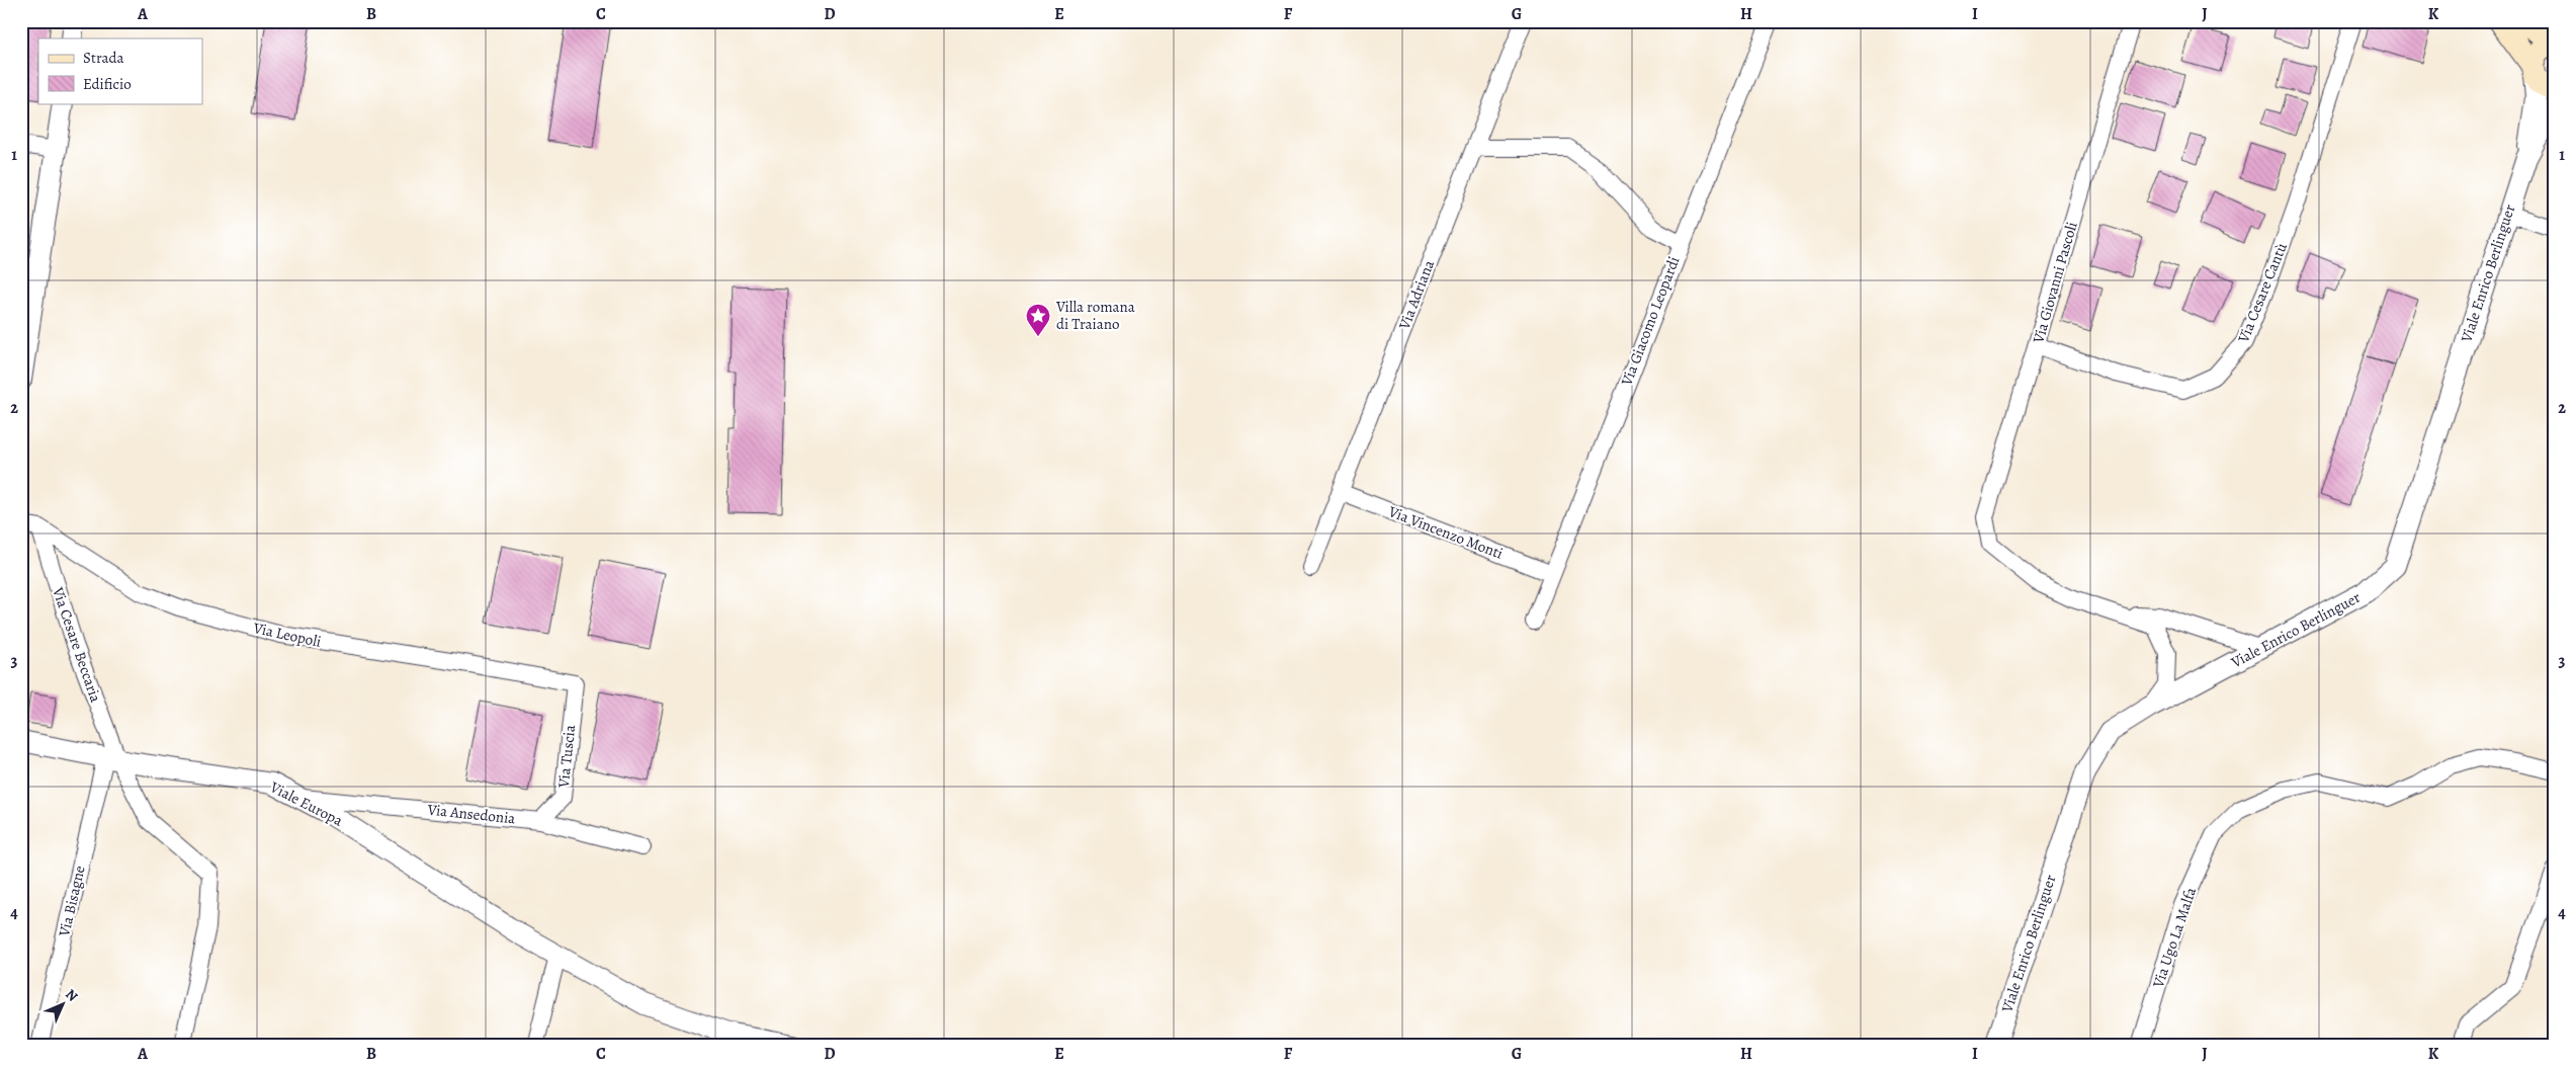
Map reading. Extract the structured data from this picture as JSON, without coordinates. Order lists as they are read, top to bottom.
{
  "streets": {
    "street": [
      "Viale Enrico Berlinguer",
      "Via Giovanni Pascoli",
      "Via Cesare Cantù",
      "Via Adriana",
      "Via Giacomo Leopardi",
      "Via Vincenzo Monti",
      "Via Leopoli",
      "Via Cesare Beccaria",
      "Via Tuscia",
      "Viale Europa",
      "Via Ansedonia",
      "Via Bisagne",
      "Via Ugo La Malfa"
    ]
  },
  "crossings": [
    ["Via Giovanni Pascoli", "Via Cesare Cantù"],
    ["Via Adriana", "Via Vincenzo Monti"],
    ["Via Giacomo Leopardi", "Via Vincenzo Monti"],
    ["Via Leopoli", "Via Cesare Beccaria"],
    ["Via Leopoli", "Via Tuscia"],
    ["Via Cesare Beccaria", "Viale Europa"],
    ["Via Cesare Beccaria", "Via Bisagne"],
    ["Via Tuscia", "Via Ansedonia"],
    ["Viale Europa", "Via Ansedonia"],
    ["Viale Europa", "Via Bisagne"]
  ],
  "places": {
    "place": ["Villa romana di Traiano"]
  },
  "legend": ["Strada", "Edificio"],
  "north": "top right",
  "grid": {
    "columns": [
      "A",
      "B",
      "C",
      "D",
      "E",
      "F",
      "G",
      "H",
      "I",
      "J",
      "K"
    ],
    "rows": [
      "1",
      "2",
      "3",
      "4"
    ]
  }
}
